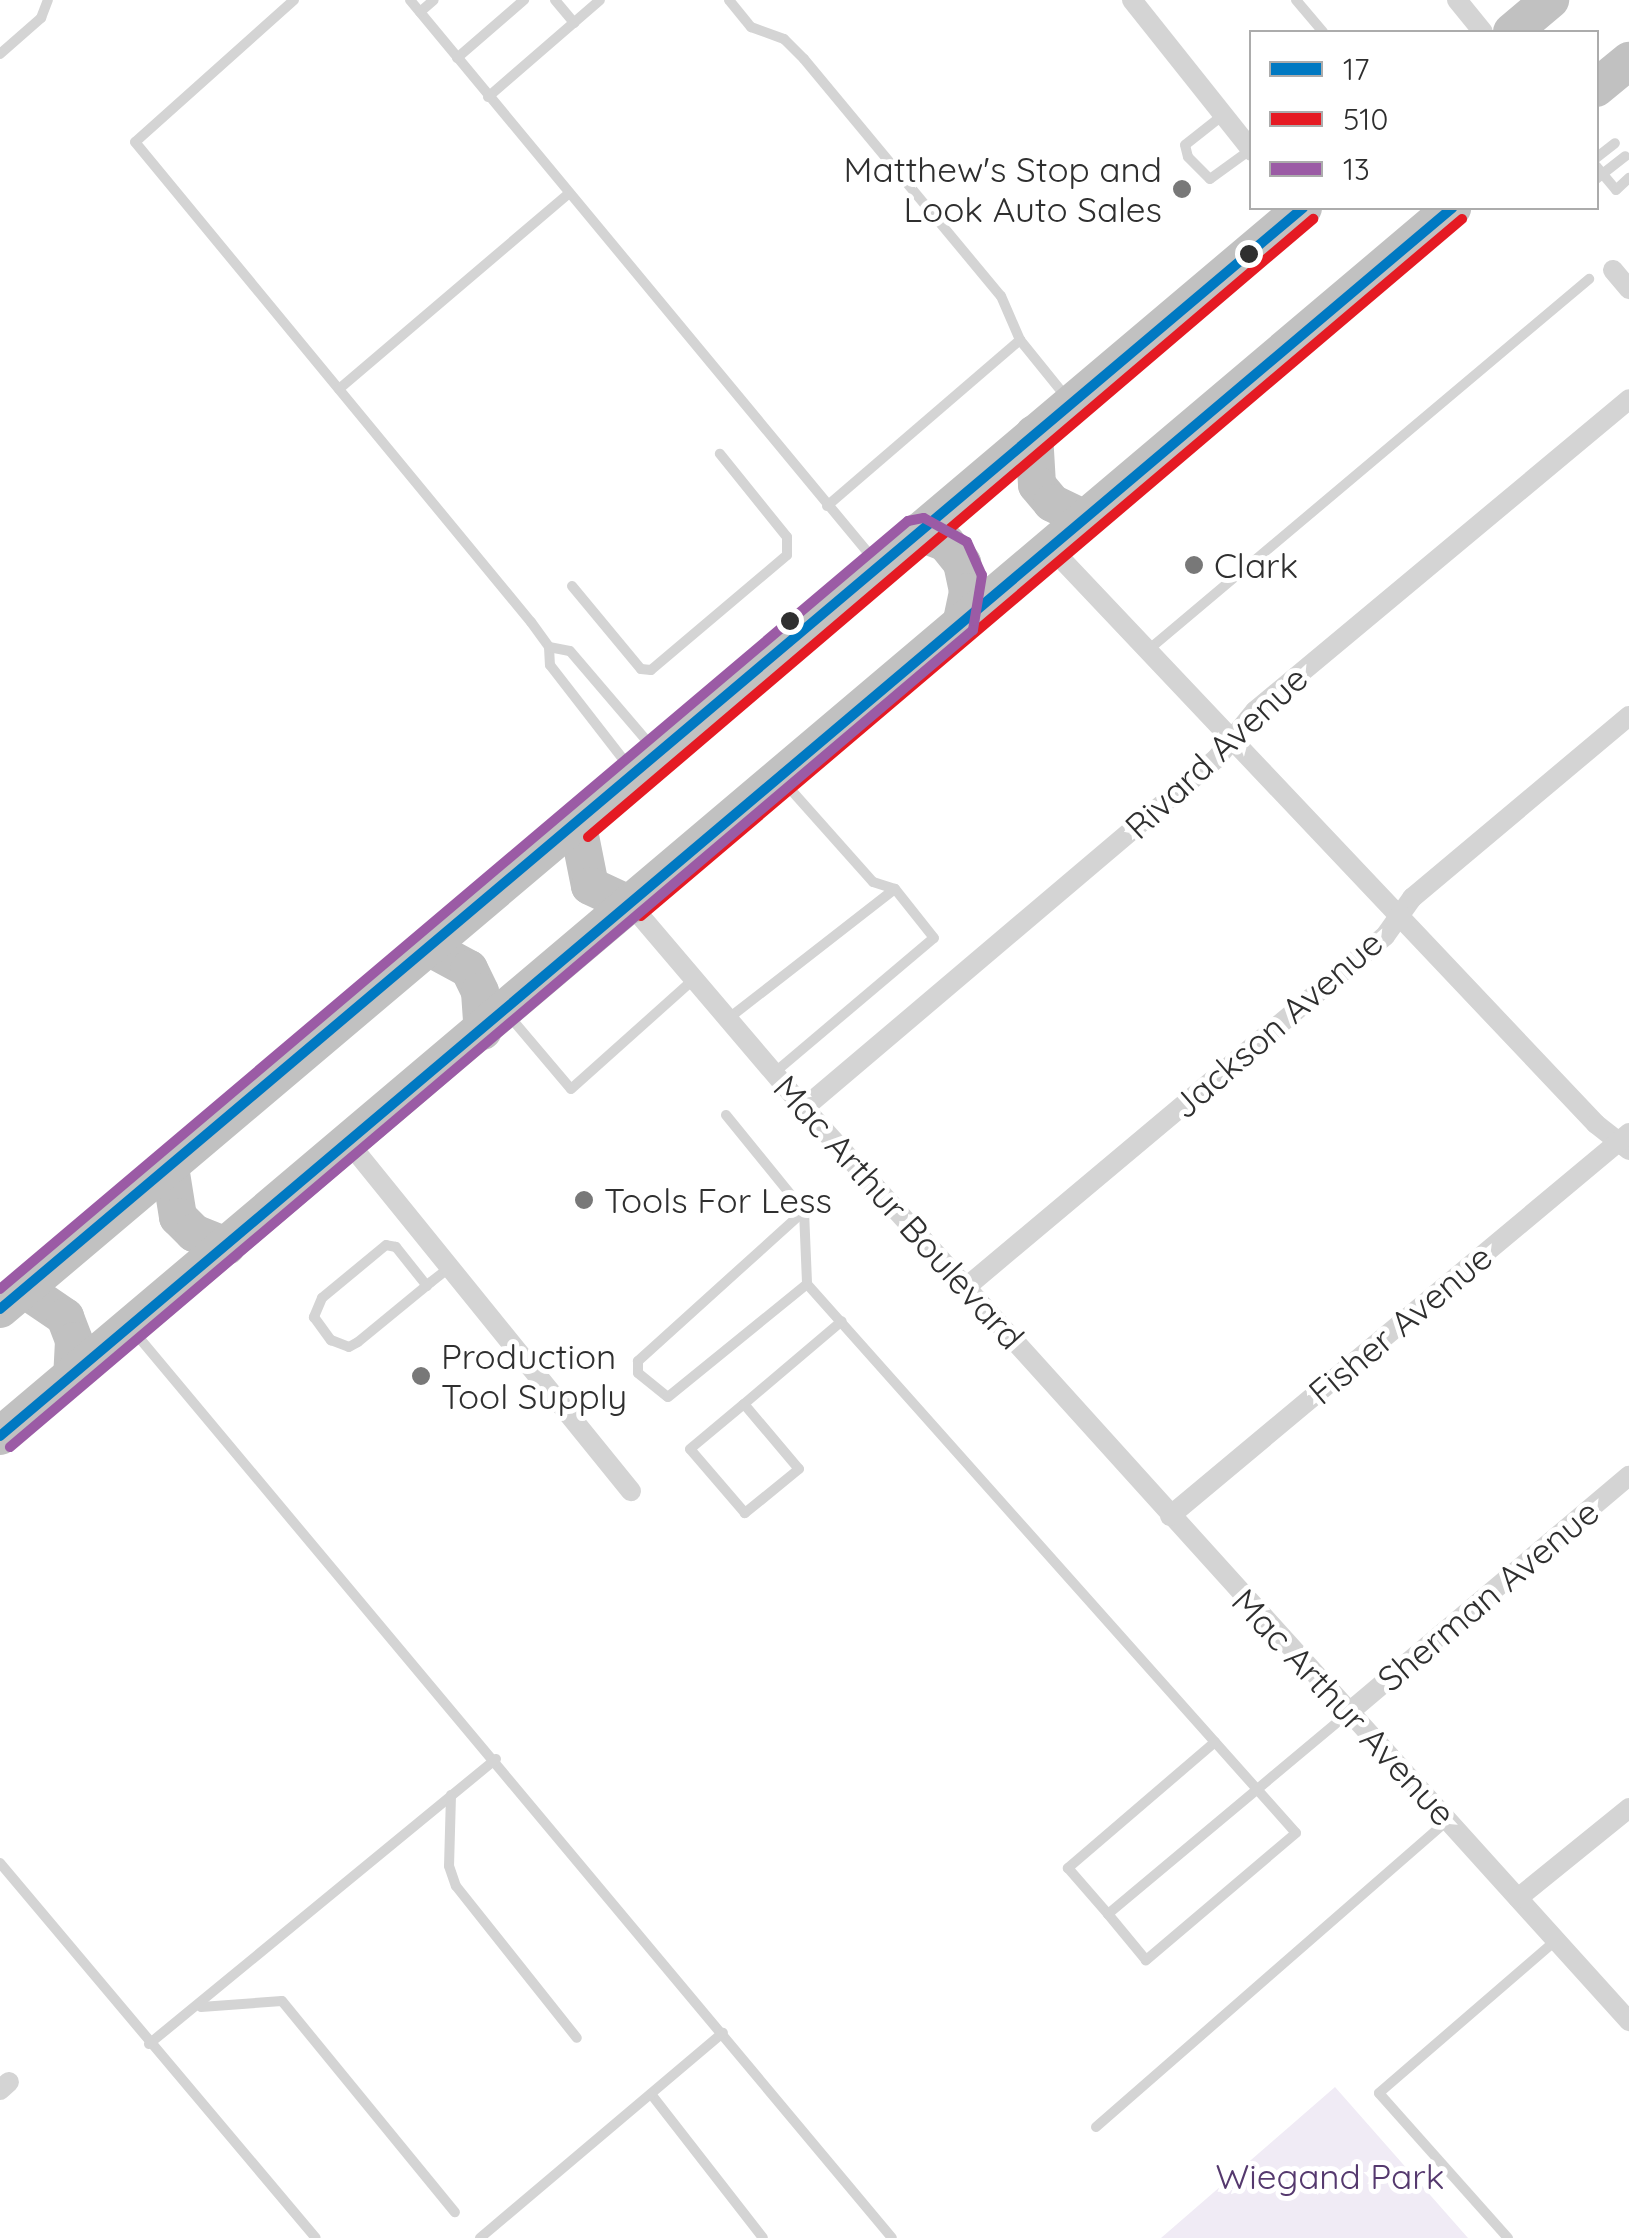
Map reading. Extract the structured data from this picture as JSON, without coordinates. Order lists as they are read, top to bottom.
{
  "streets": {
    "street": [
      "Rivard Avenue",
      "Jackson Avenue",
      "Mac Arthur Boulevard",
      "Fisher Avenue",
      "Sherman Avenue",
      "Mac Arthur Avenue"
    ]
  },
  "crossings": [
    ["Rivard Avenue", "Mac Arthur Boulevard"],
    ["Jackson Avenue", "Mac Arthur Boulevard"],
    ["Mac Arthur Boulevard", "Fisher Avenue"],
    ["Mac Arthur Boulevard", "Mac Arthur Avenue"],
    ["Fisher Avenue", "Mac Arthur Avenue"],
    ["Sherman Avenue", "Mac Arthur Avenue"]
  ],
  "parks": ["Wiegand Park"],
  "places": [
    "Matthew's Stop and Look Auto Sales",
    "Clark",
    "Tools For Less",
    "Production Tool Supply"
  ],
  "lines": ["transit line 17", "transit line 510", "transit line 13"],
  "legend": ["17", "510", "13"]
}
